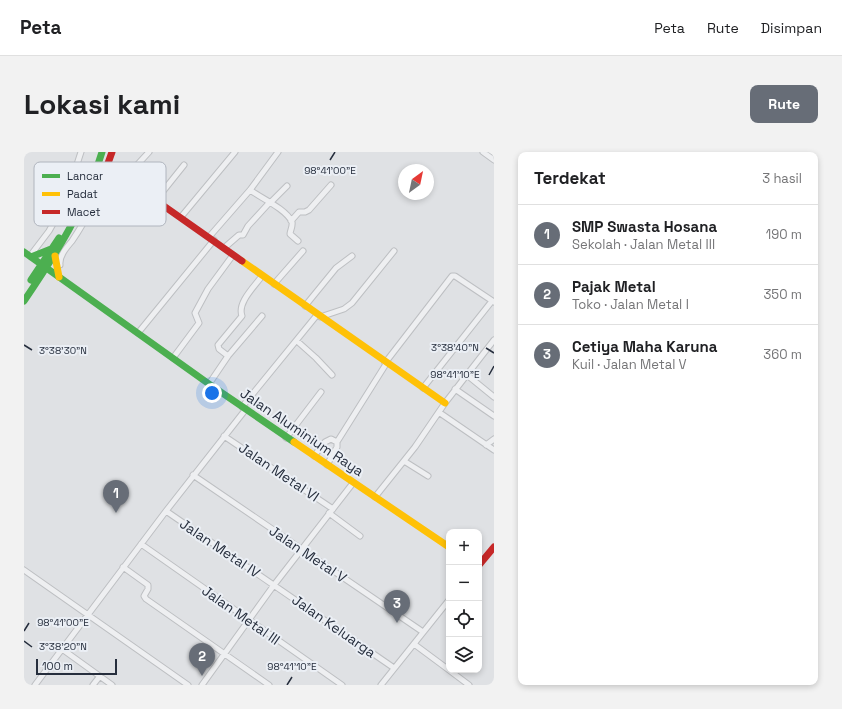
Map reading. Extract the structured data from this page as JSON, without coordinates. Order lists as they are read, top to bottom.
{
  "streets": {
    "main road": ["Jalan Aluminium Raya"],
    "street": [
      "Jalan Metal VI",
      "Jalan Metal IV",
      "Jalan Metal V",
      "Jalan Metal III",
      "Jalan Keluarga"
    ]
  },
  "crossings": [
    ["Jalan Metal IV", "Jalan Keluarga"]
  ],
  "legend": ["Lancar", "Padat", "Macet"],
  "scale_bar": "100 m",
  "north": "top right",
  "page": {
    "header": "Peta",
    "nav": ["Peta", "Rute", "Disimpan"],
    "buttons": "Rute",
    "title": "Lokasi kami",
    "heading": ["Terdekat", "3 hasil"],
    "list": [
      {
        "mark": "1",
        "name": "SMP Swasta Hosana",
        "note": "Sekolah · Jalan Metal III",
        "value": "190 m"
      },
      {
        "mark": "2",
        "name": "Pajak Metal",
        "note": "Toko · Jalan Metal I",
        "value": "350 m"
      },
      {
        "mark": "3",
        "name": "Cetiya Maha Karuna",
        "note": "Kuil · Jalan Metal V",
        "value": "360 m"
      }
    ],
    "pins": ["1", "3", "2"],
    "map_buttons": ["+", "−"],
    "scale": "100 m"
  },
  "coordinates": [
    "98°41'00\"E",
    "3°38'40\"N",
    "3°38'30\"N",
    "98°41'10\"E",
    "3°38'20\"N"
  ]
}
